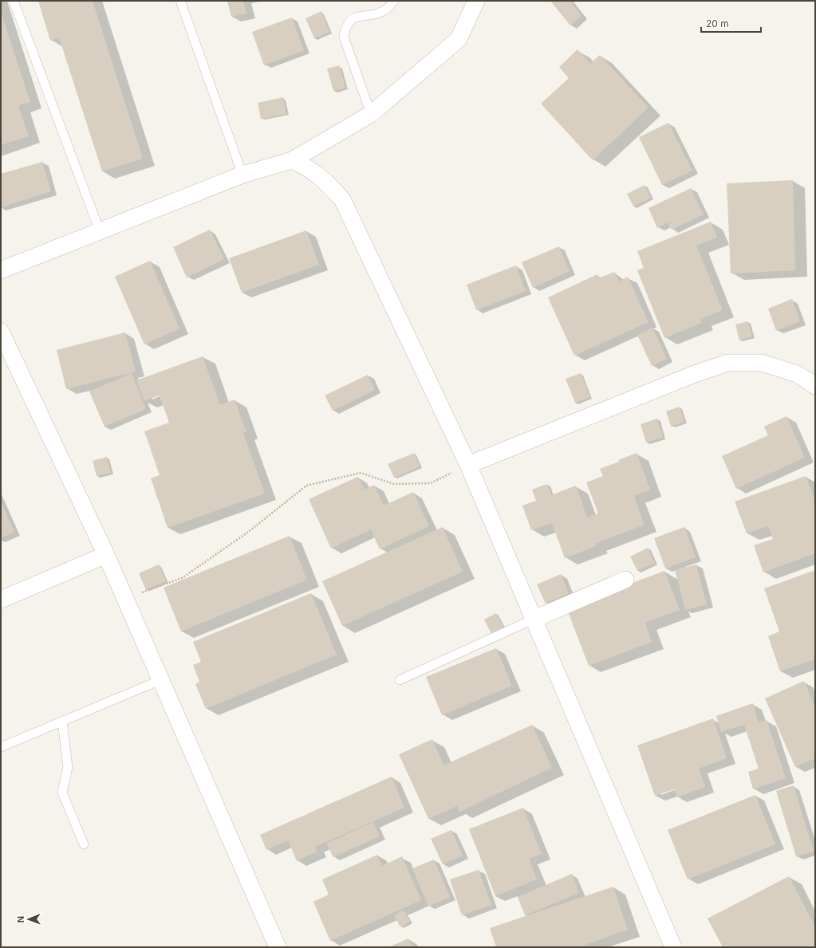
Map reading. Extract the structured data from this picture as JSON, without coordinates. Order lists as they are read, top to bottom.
{
  "scale_bar": "20 m",
  "north": "left"
}
